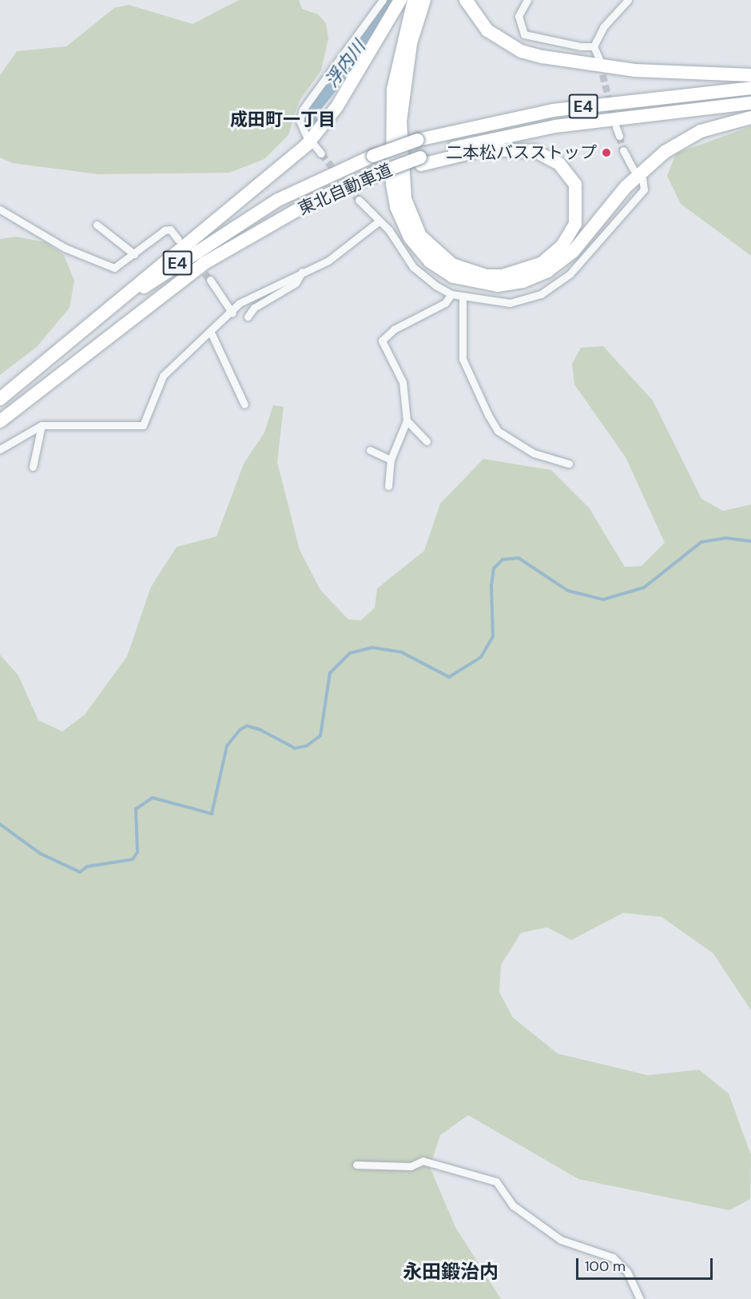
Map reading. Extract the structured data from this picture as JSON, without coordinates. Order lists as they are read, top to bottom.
{
  "streets": {
    "highway": ["E4", "東北自動車道"]
  },
  "districts": ["成田町一丁目", "永田鍛治内"],
  "water": ["浮内川"],
  "places": ["二本松バスストップ"],
  "scale_bar": "100 m"
}
